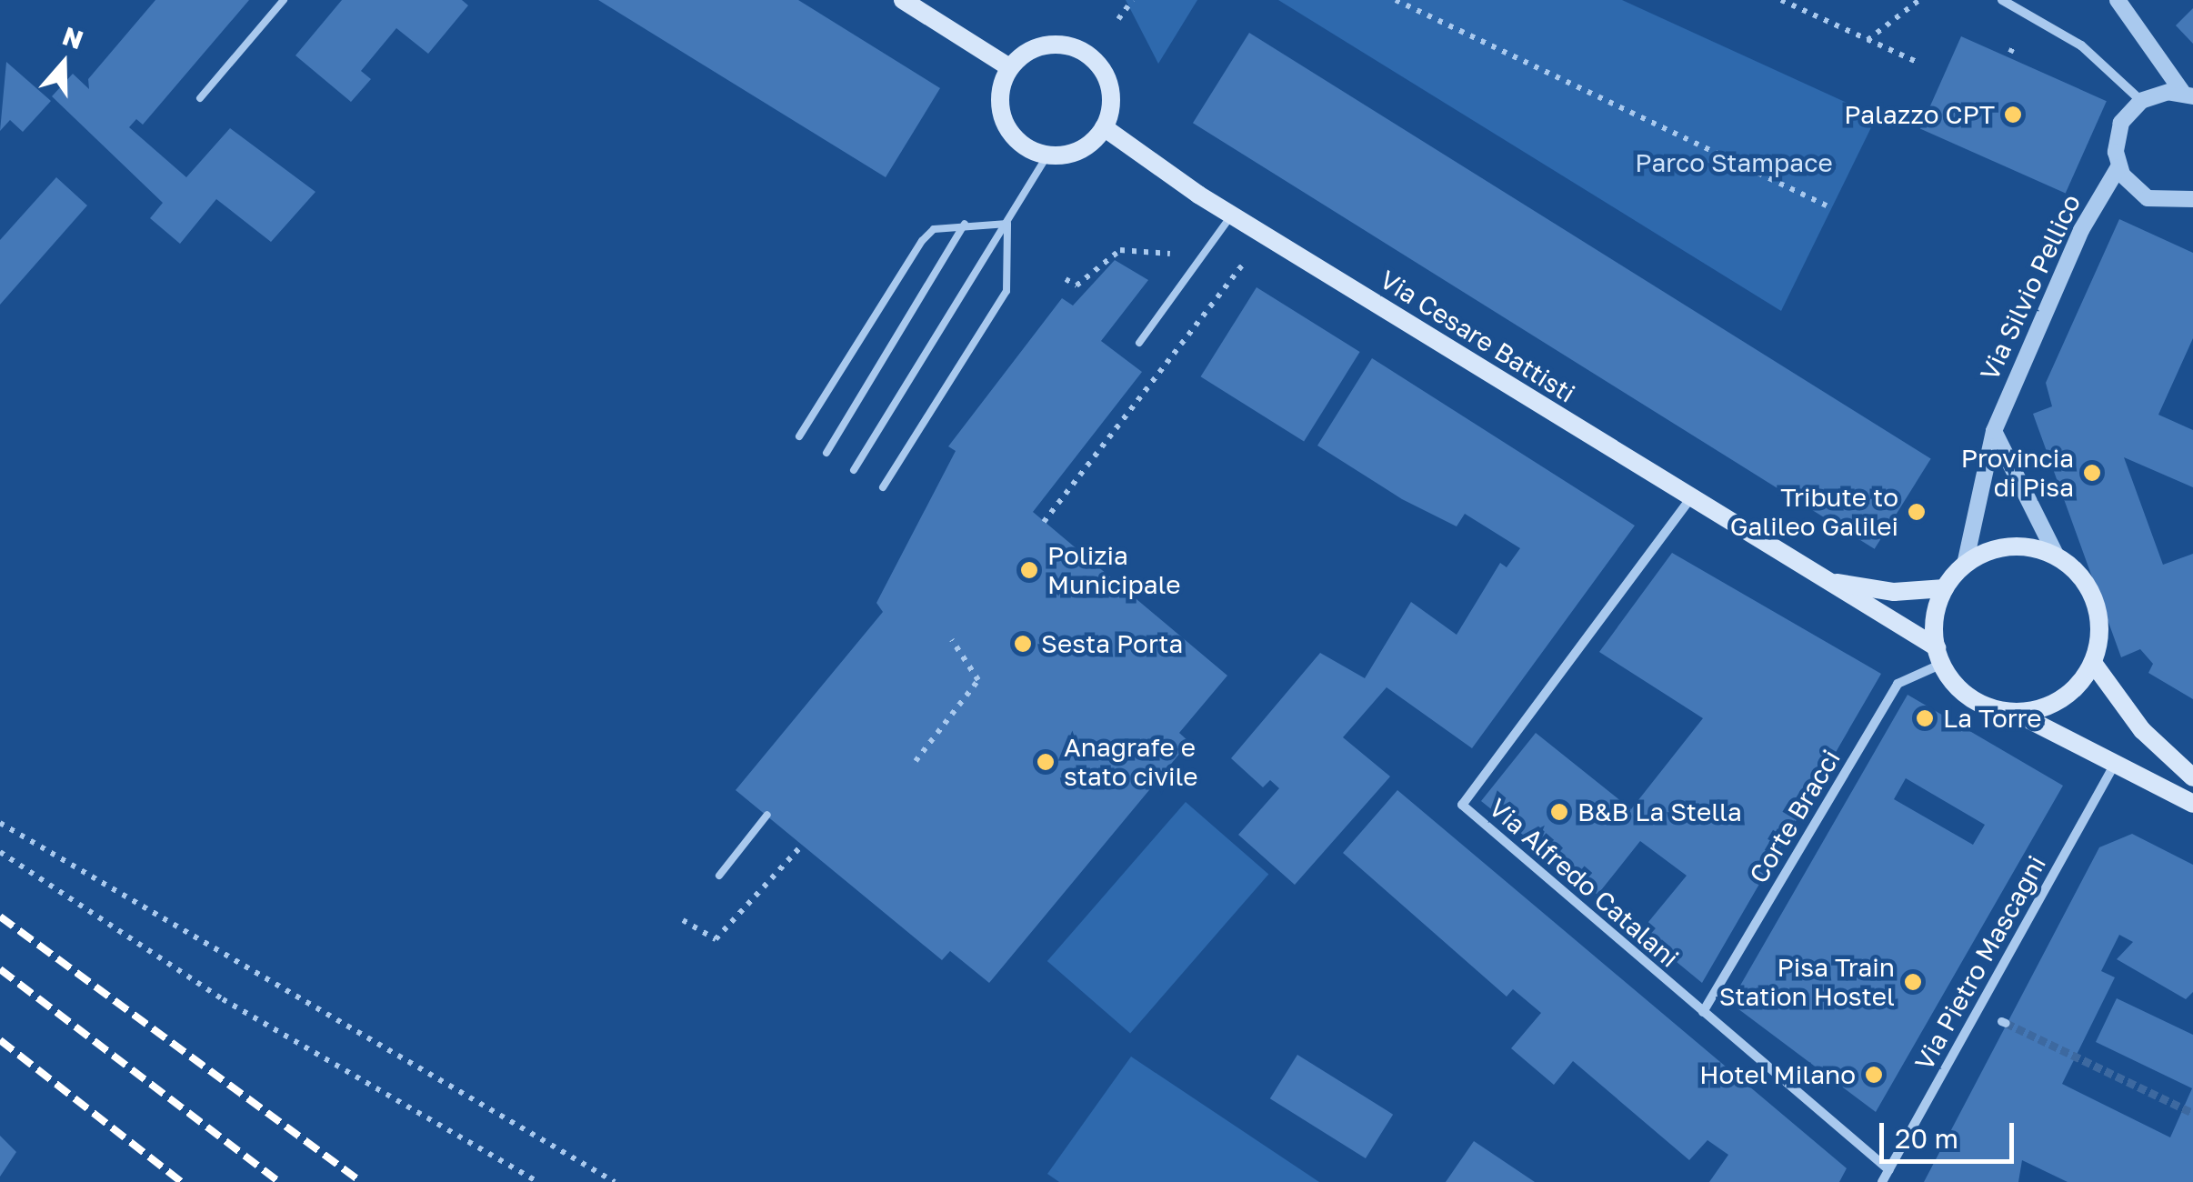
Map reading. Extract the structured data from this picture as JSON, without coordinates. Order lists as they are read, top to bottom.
{
  "streets": {
    "main road": ["Via Cesare Battisti"],
    "street": [
      "Via Silvio Pellico",
      "Corte Bracci",
      "Via Alfredo Catalani",
      "Via Pietro Mascagni"
    ]
  },
  "crossings": [
    ["Via Silvio Pellico", "Via Cesare Battisti"],
    ["Via Silvio Pellico", "Corte Bracci"],
    ["Via Cesare Battisti", "Corte Bracci"],
    ["Via Cesare Battisti", "Via Alfredo Catalani"],
    ["Corte Bracci", "Via Alfredo Catalani"],
    ["Via Alfredo Catalani", "Via Pietro Mascagni"]
  ],
  "parks": ["Parco Stampace"],
  "places": [
    "Palazzo CPT",
    "Provincia di Pisa",
    "Tribute to Galileo Galilei",
    "Polizia Municipale",
    "Sesta Porta",
    "La Torre",
    "Anagrafe e stato civile",
    "B&B La Stella",
    "Pisa Train Station Hostel",
    "Hotel Milano"
  ],
  "scale_bar": "20 m",
  "north": "top"
}
